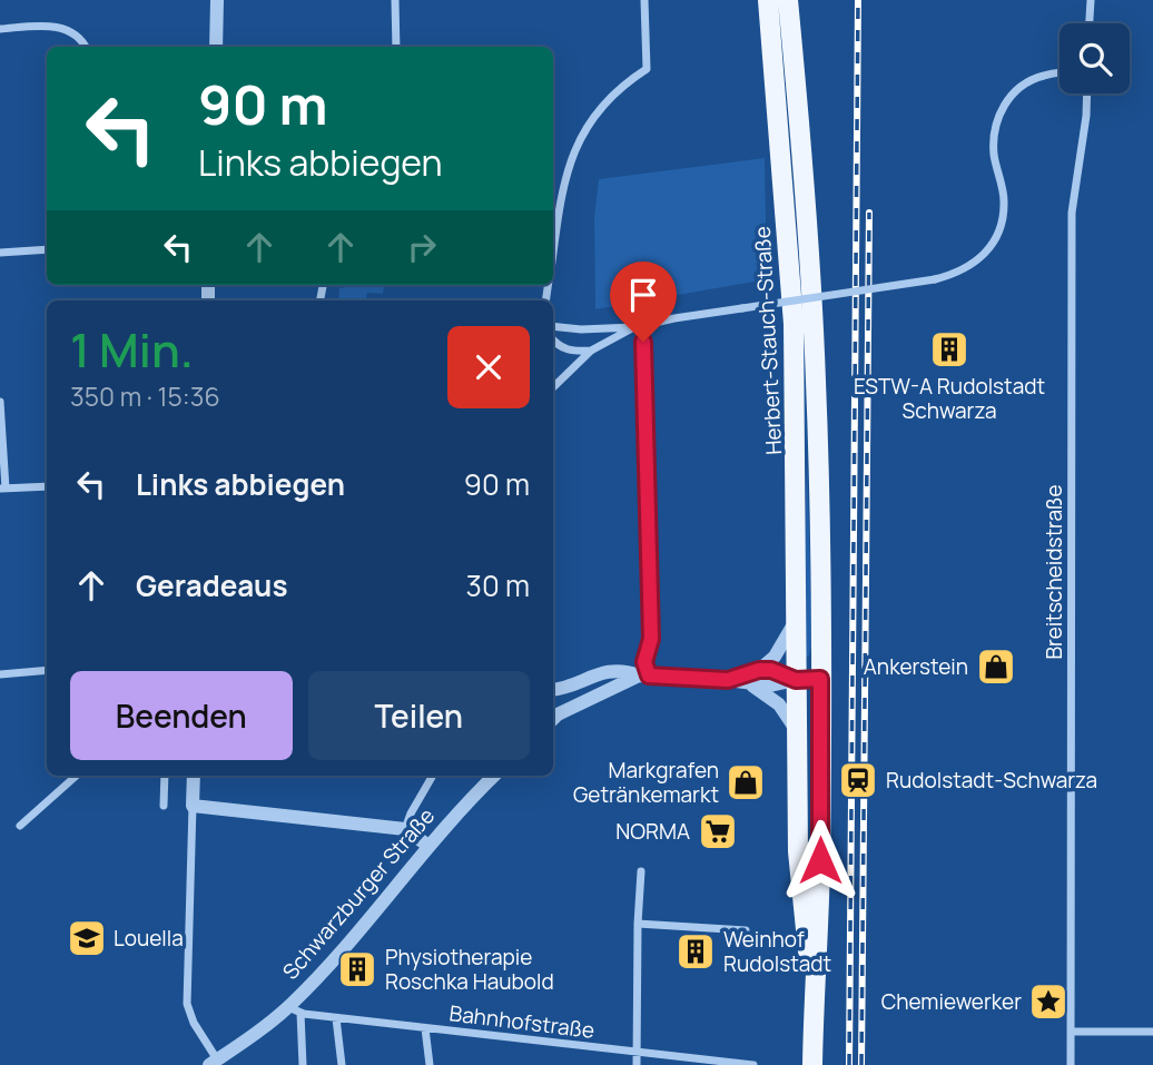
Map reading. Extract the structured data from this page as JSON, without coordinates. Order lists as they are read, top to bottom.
{
  "streets": {
    "main road": ["Herbert-Stauch-Straße"],
    "street": ["Breitscheidstraße", "Schwarzburger Straße", "Bahnhofstraße"]
  },
  "crossings": [
    ["Schwarzburger Straße", "Bahnhofstraße"]
  ],
  "places": {
    "building": ["ESTW-A Rudolstadt Schwarza", "Weinhof Rudolstadt", "Physiotherapie Roschka Haubold"],
    "shop": ["Ankerstein", "Markgrafen Getränkemarkt"],
    "station": ["Rudolstadt-Schwarza"],
    "supermarket": ["NORMA"],
    "school or university": ["Louella"],
    "place": ["Chemiewerker"]
  },
  "page": {
    "turn": ["90 m", "Links abbiegen"],
    "heading": ["1 Min.", "350 m · 15:36"],
    "list": [
      {
        "name": "Links abbiegen",
        "value": "90 m"
      },
      {
        "name": "Geradeaus",
        "value": "30 m"
      }
    ],
    "buttons": ["Beenden", "Teilen"]
  }
}
